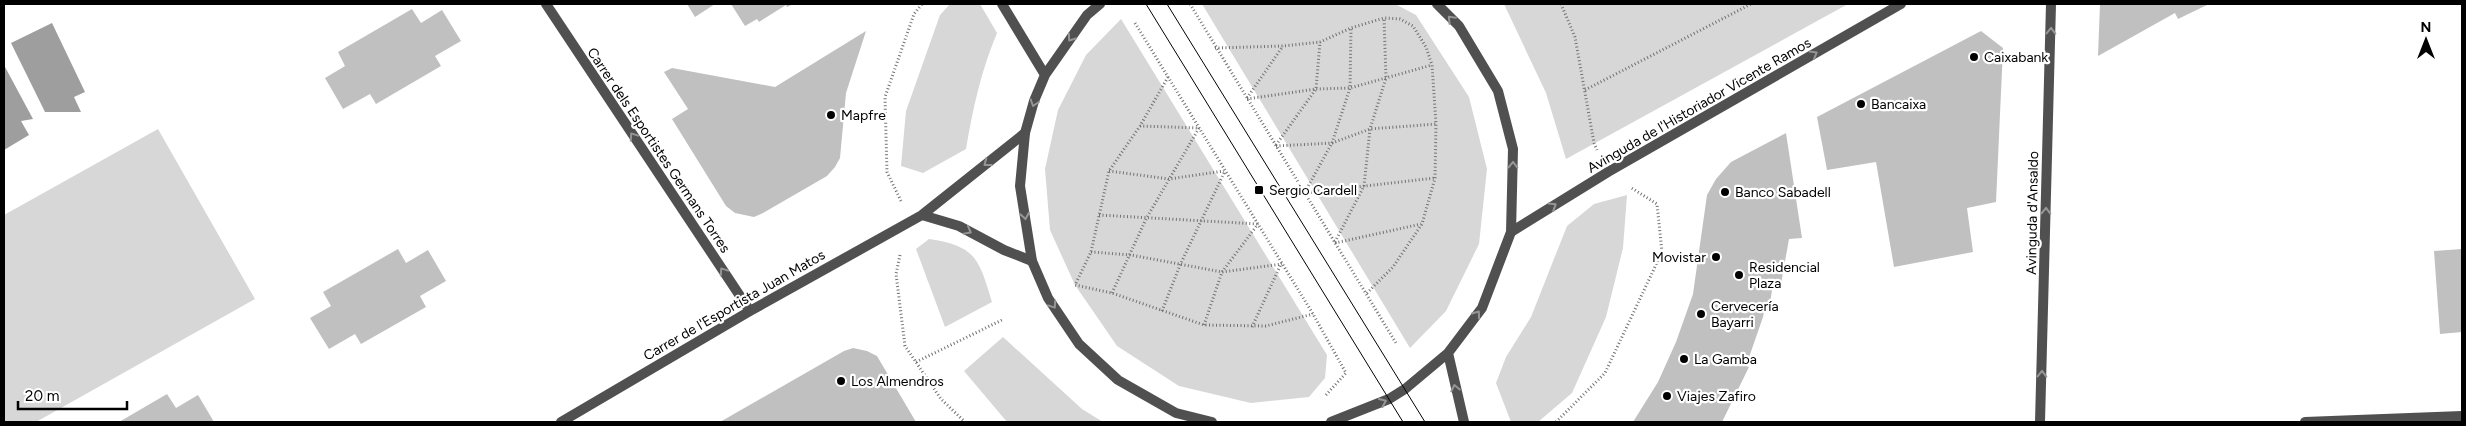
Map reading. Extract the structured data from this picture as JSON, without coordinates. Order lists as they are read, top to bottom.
{
  "streets": {
    "street": [
      "Avinguda de l'Historiador Vicente Ramos",
      "Carrer dels Esportistes Germans Torres",
      "Avinguda d'Ansaldo",
      "Carrer de l'Esportista Juan Matos"
    ]
  },
  "crossings": [
    ["Carrer dels Esportistes Germans Torres", "Carrer de l'Esportista Juan Matos"]
  ],
  "one_way": ["Avinguda de l'Historiador Vicente Ramos", "Carrer dels Esportistes Germans Torres", "Avinguda d'Ansaldo"],
  "places": {
    "other": [
      "Caixabank",
      "Bancaixa",
      "Mapfre",
      "Banco Sabadell",
      "Movistar",
      "Residencial Plaza",
      "Cervecería Bayarri",
      "La Gamba",
      "Los Almendros",
      "Viajes Zafiro"
    ],
    "transit": ["Sergio Cardell"]
  },
  "scale_bar": "20 m",
  "north": "top"
}
